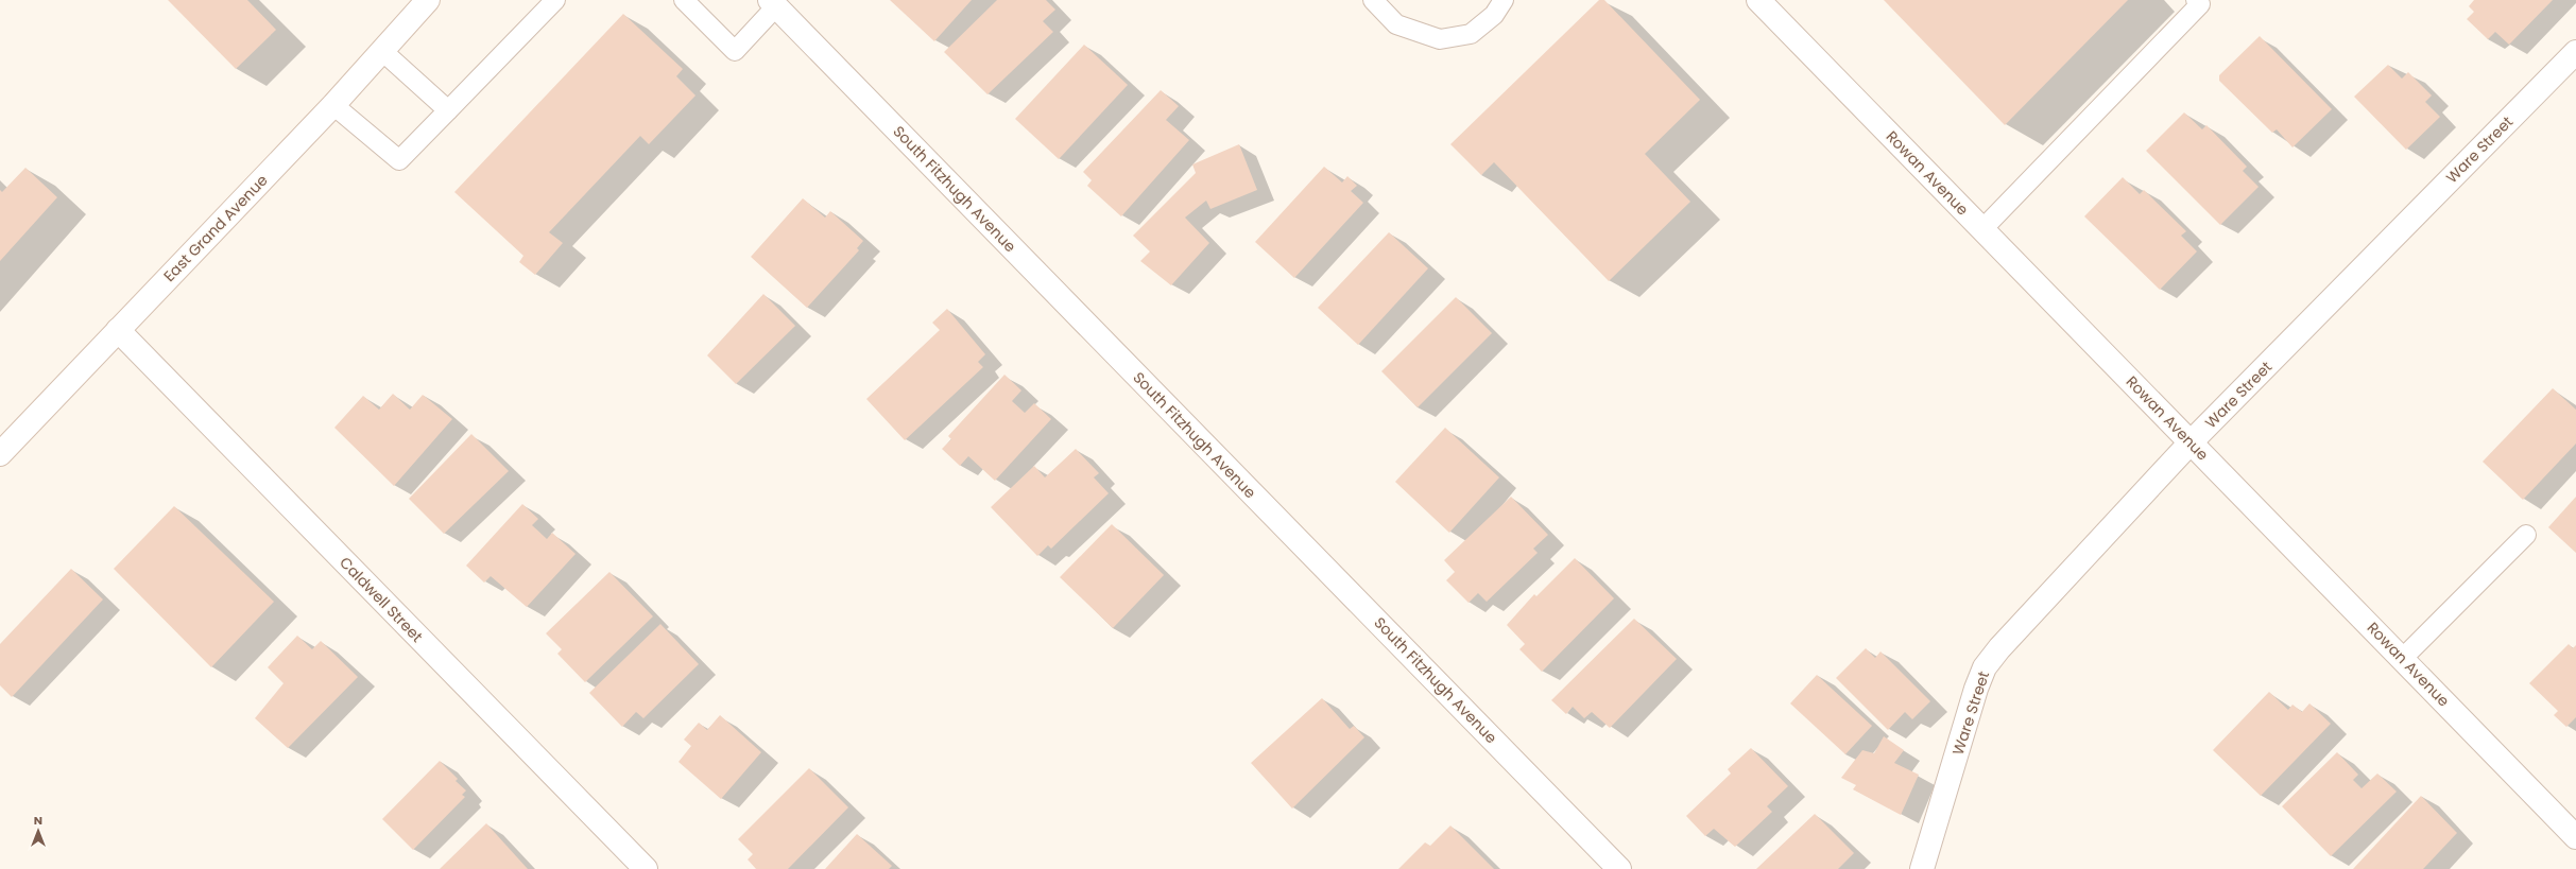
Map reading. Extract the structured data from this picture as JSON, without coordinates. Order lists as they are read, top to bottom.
{
  "streets": {
    "street": [
      "Ware Street",
      "Rowan Avenue",
      "South Fitzhugh Avenue",
      "East Grand Avenue",
      "Caldwell Street"
    ]
  },
  "crossings": [
    ["Ware Street", "Rowan Avenue"],
    ["East Grand Avenue", "Caldwell Street"]
  ],
  "north": "top"
}
